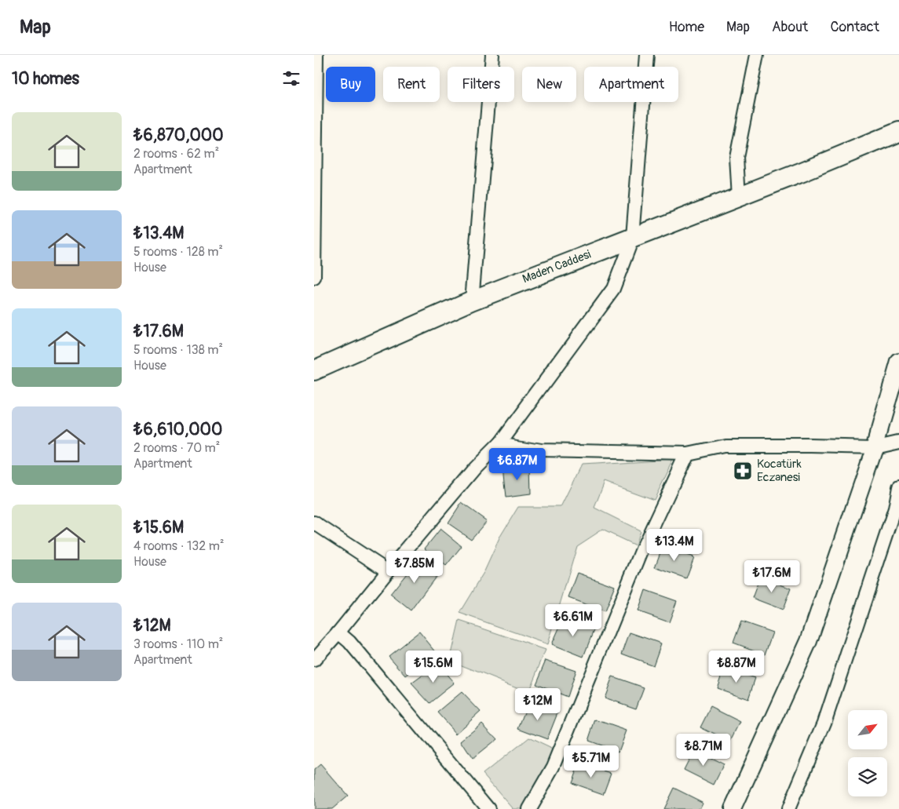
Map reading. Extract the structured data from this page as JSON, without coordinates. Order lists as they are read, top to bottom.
{
  "streets": {
    "main road": ["Maden Caddesi"]
  },
  "places": {
    "pharmacy": ["Kocatürk Eczanesi"]
  },
  "north": "top right",
  "page": {
    "header": "Map",
    "nav": [
      "Home",
      "Map",
      "About",
      "Contact"
    ],
    "heading": "10 homes",
    "chip": [
      "Buy",
      "Rent",
      "Filters",
      "New",
      "Apartment"
    ],
    "list": [
      {
        "name": "₺6,870,000",
        "note": "2 rooms · 62 m² · Apartment"
      },
      {
        "name": "₺13.4M",
        "note": "5 rooms · 128 m² · House"
      },
      {
        "name": "₺17.6M",
        "note": "5 rooms · 138 m² · House"
      },
      {
        "name": "₺6,610,000",
        "note": "2 rooms · 70 m² · Apartment"
      },
      {
        "name": "₺15.6M",
        "note": "4 rooms · 132 m² · House"
      },
      {
        "name": "₺12M",
        "note": "3 rooms · 110 m² · Apartment"
      }
    ],
    "price": [
      "₺6.87M",
      "₺13.4M",
      "₺7.85M",
      "₺17.6M",
      "₺6.61M",
      "₺15.6M",
      "₺8.87M",
      "₺12M",
      "₺8.71M",
      "₺5.71M"
    ]
  }
}
